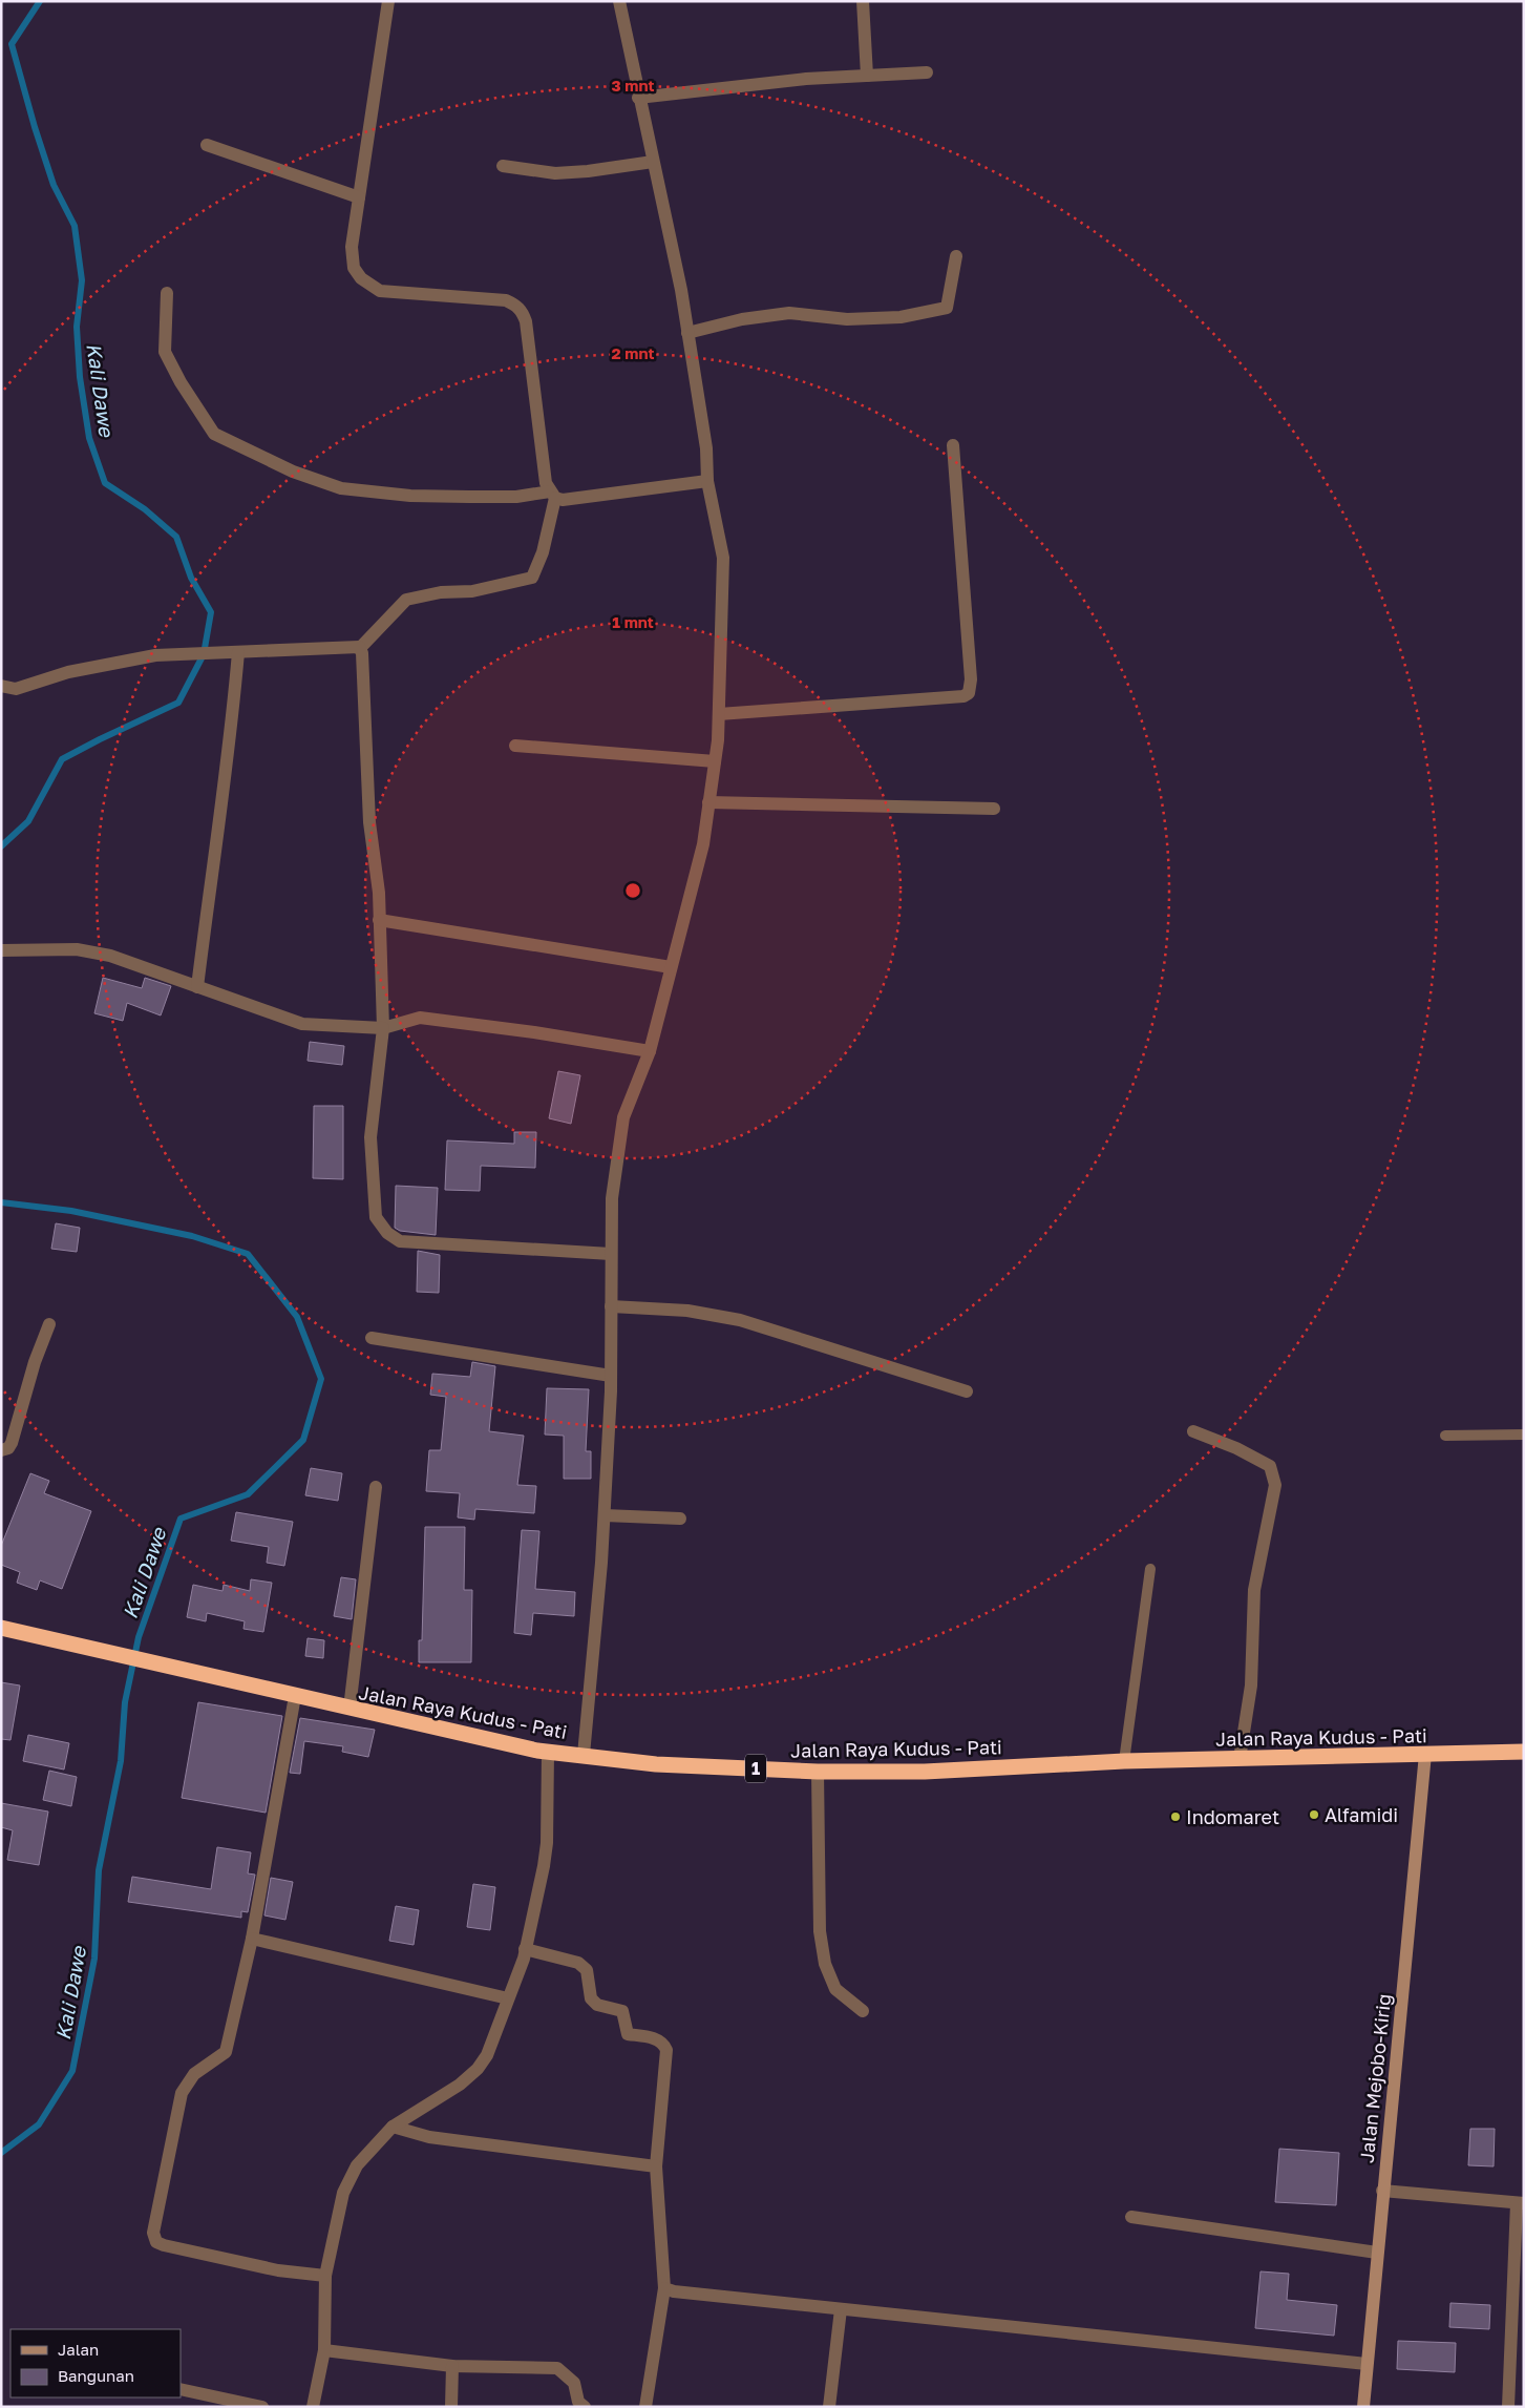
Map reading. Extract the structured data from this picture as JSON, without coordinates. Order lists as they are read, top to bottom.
{
  "streets": {
    "highway": ["Jalan Raya Kudus - Pati", "1"],
    "street": ["Jalan Mejobo-Kirig"]
  },
  "crossings": [
    ["Jalan Raya Kudus - Pati", "Jalan Mejobo-Kirig"]
  ],
  "water": ["Kali Dawe"],
  "places": ["Alfamidi", "Indomaret"],
  "legend": ["Jalan", "Bangunan"],
  "rings": ["3 mnt", "2 mnt", "1 mnt"]
}
